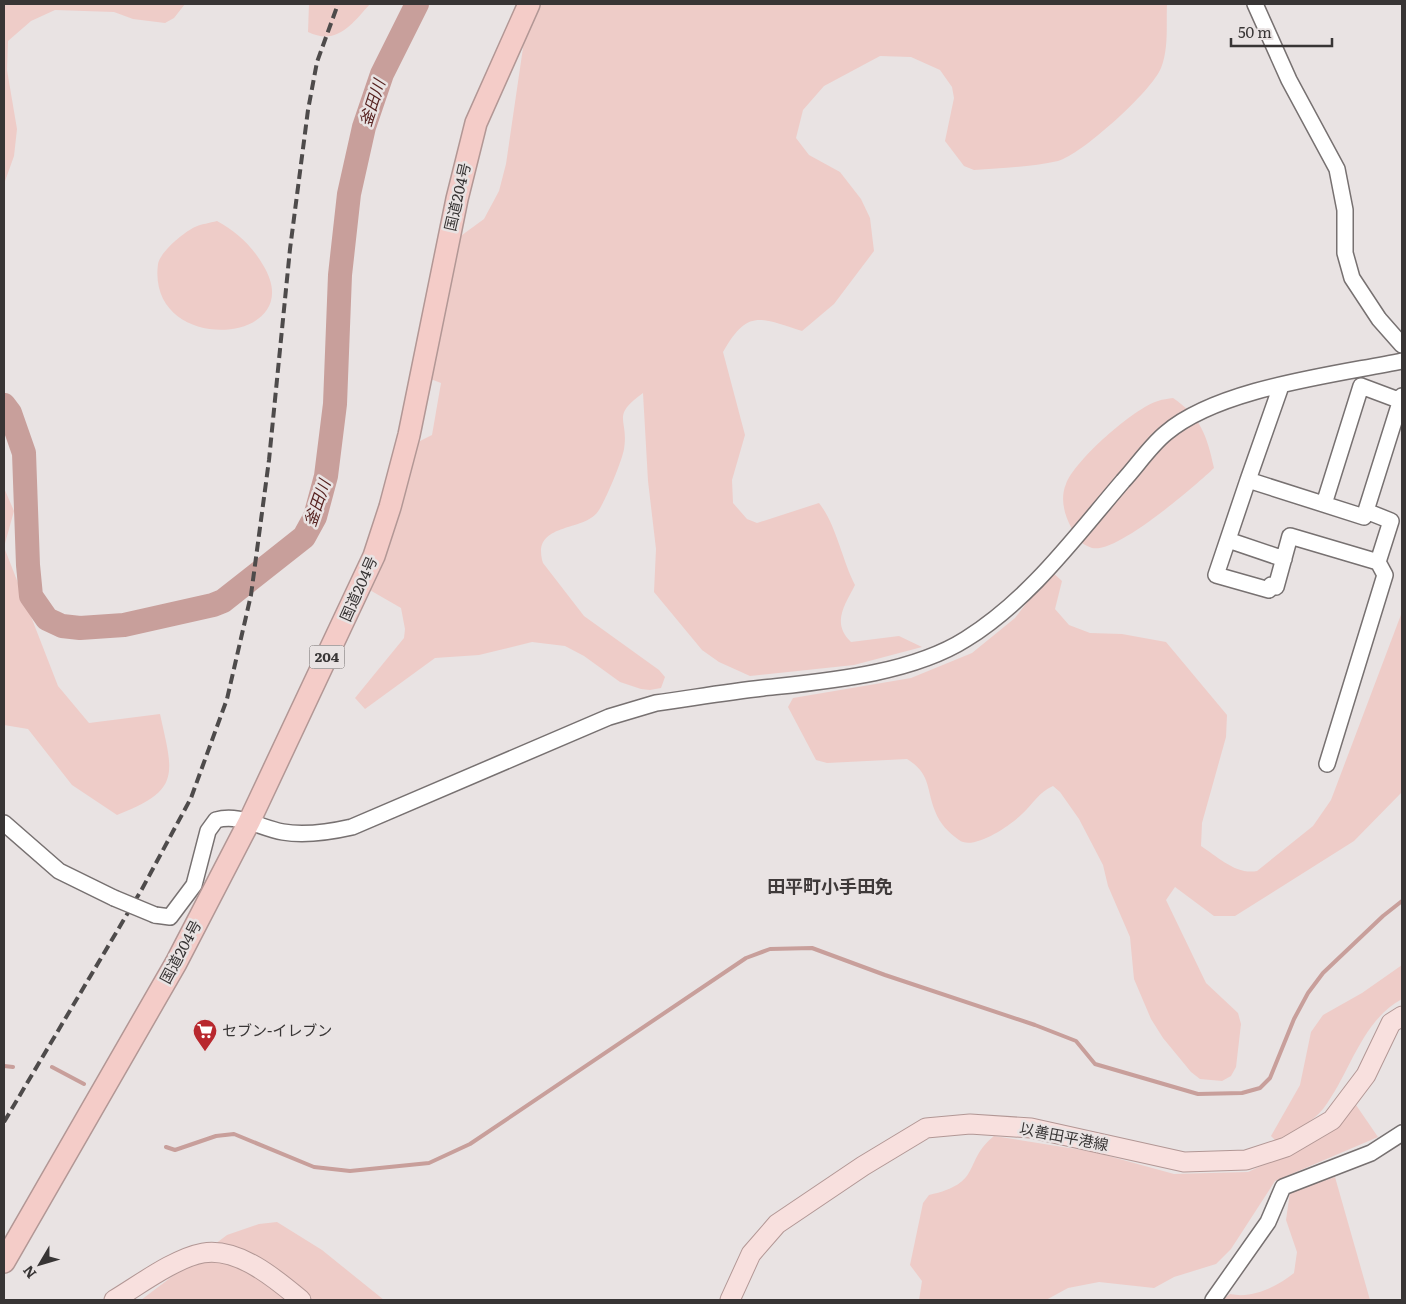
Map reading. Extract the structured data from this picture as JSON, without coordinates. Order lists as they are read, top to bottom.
{
  "streets": {
    "highway": ["国道204号", "204"],
    "main road": ["以善田平港線"]
  },
  "districts": ["田平町小手田免"],
  "water": ["釜田川"],
  "places": {
    "supermarket": ["セブン-イレブン"]
  },
  "scale_bar": "50 m",
  "north": "bottom left"
}
